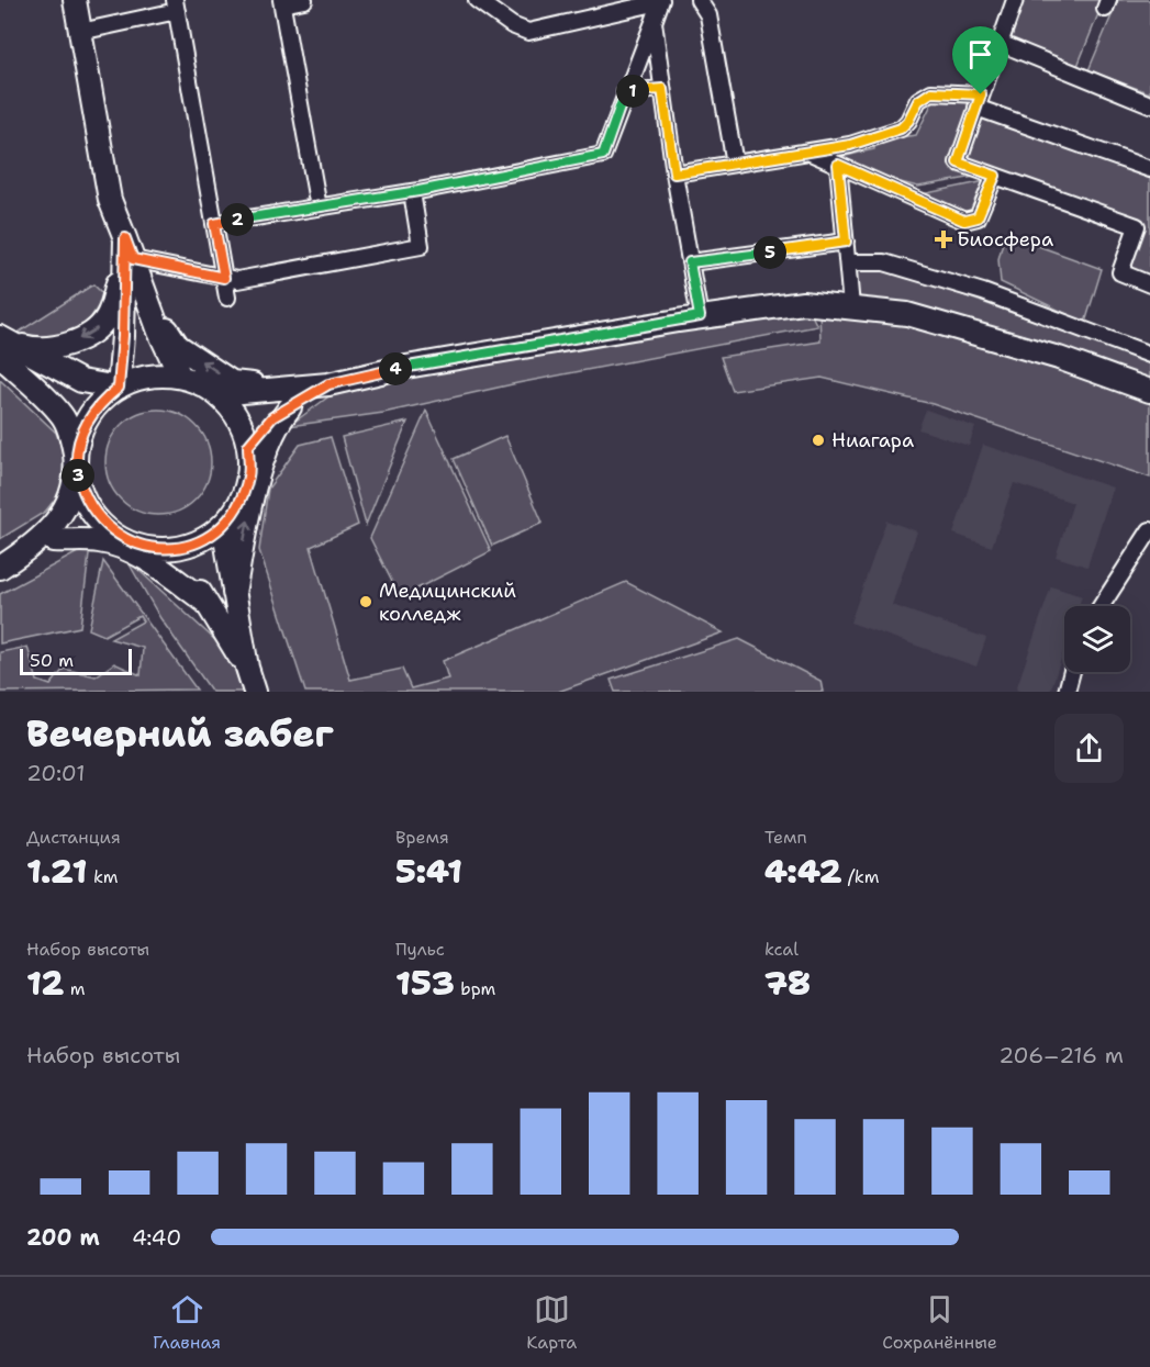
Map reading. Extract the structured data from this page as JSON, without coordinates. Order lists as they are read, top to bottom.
{
  "places": {
    "health": ["Биосфера"],
    "other": ["Ниагара", "Медицинский колледж"]
  },
  "scale_bar": "50 m",
  "page": {
    "pins": [
      "1",
      "2",
      "5",
      "4",
      "3"
    ],
    "scale": "50 m",
    "heading": ["Вечерний забег", "20:01"],
    "stats": [
      ["Дистанция", "1.21 km"],
      ["Время", "5:41"],
      ["Темп", "4:42 /km"],
      ["Набор высоты", "12 m"],
      ["Пульс", "153 bpm"],
      ["kcal", "78"]
    ],
    "chart": ["Набор высоты", "206–216 m"],
    "list": [
      {
        "name": "200 m",
        "note": "4:40"
      }
    ],
    "tabs": ["Главная", "Карта", "Сохранённые"]
  }
}
